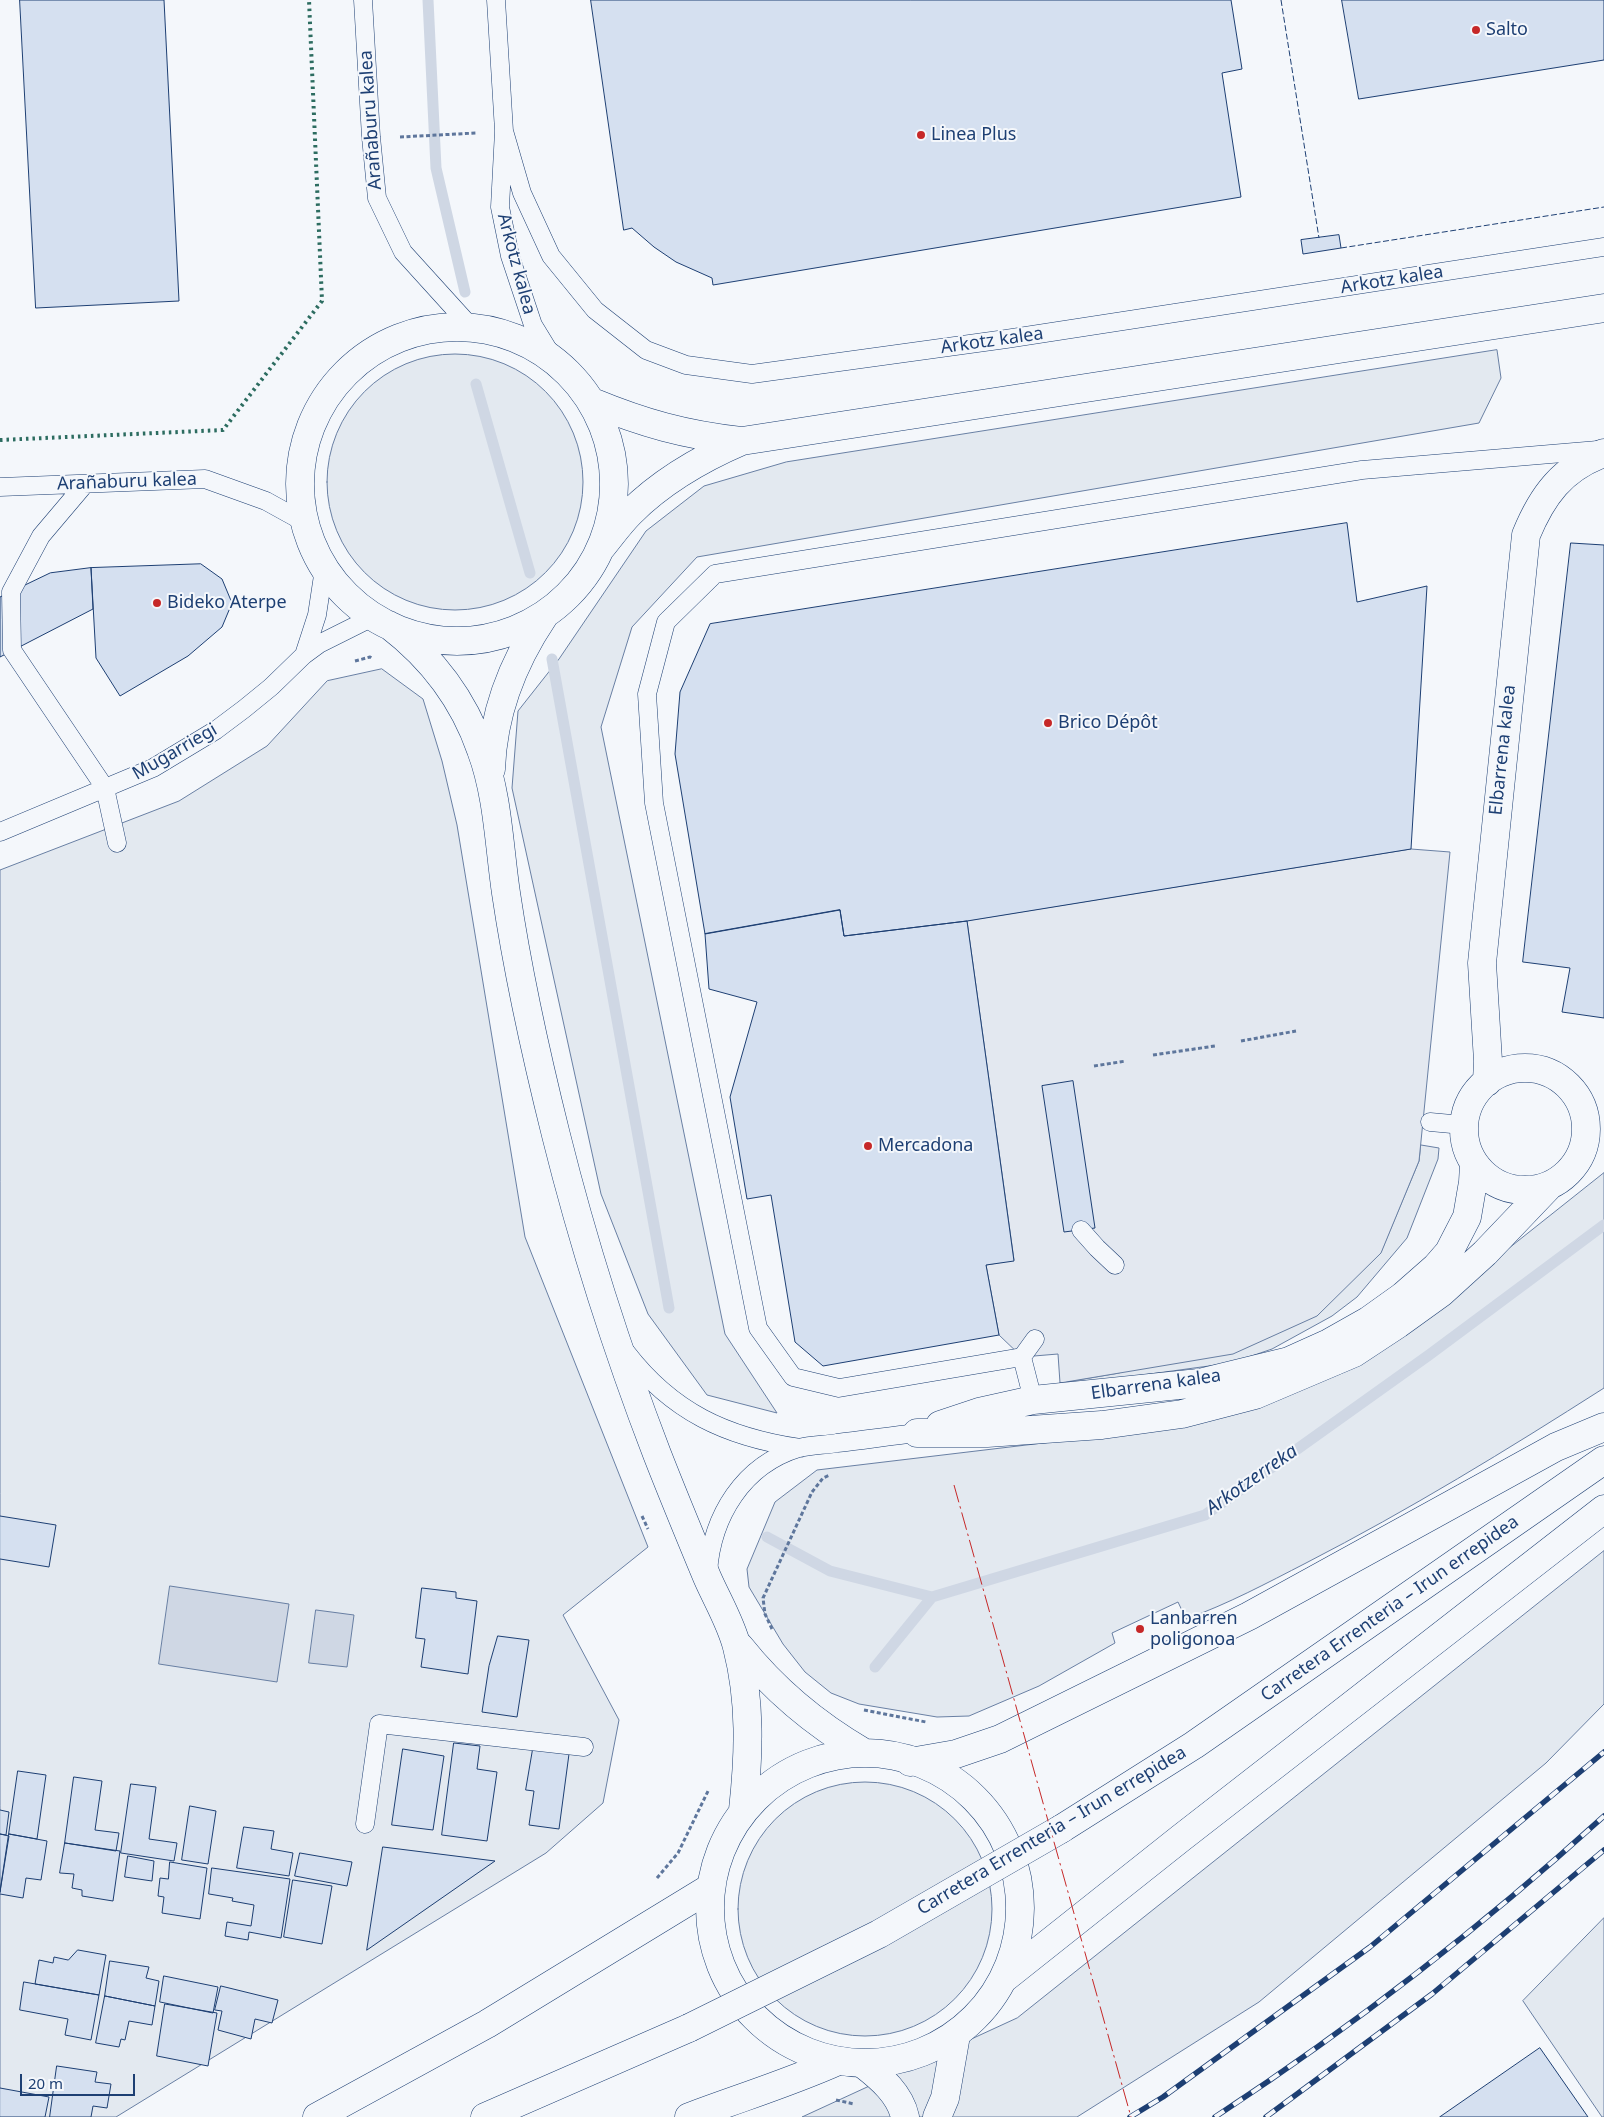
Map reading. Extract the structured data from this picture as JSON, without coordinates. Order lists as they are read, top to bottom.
{
  "streets": {
    "street": ["Elbarrena kalea", "Carretera Errenteria – Irun errepidea"],
    "lane": ["Arañaburu kalea", "Arkotz kalea", "Mugarriegi"]
  },
  "water": ["Arkotzerreka"],
  "places": [
    "Salto",
    "Linea Plus",
    "Bideko Aterpe",
    "Brico Dépôt",
    "Mercadona",
    "Lanbarren poligonoa"
  ],
  "scale_bar": "20 m"
}
